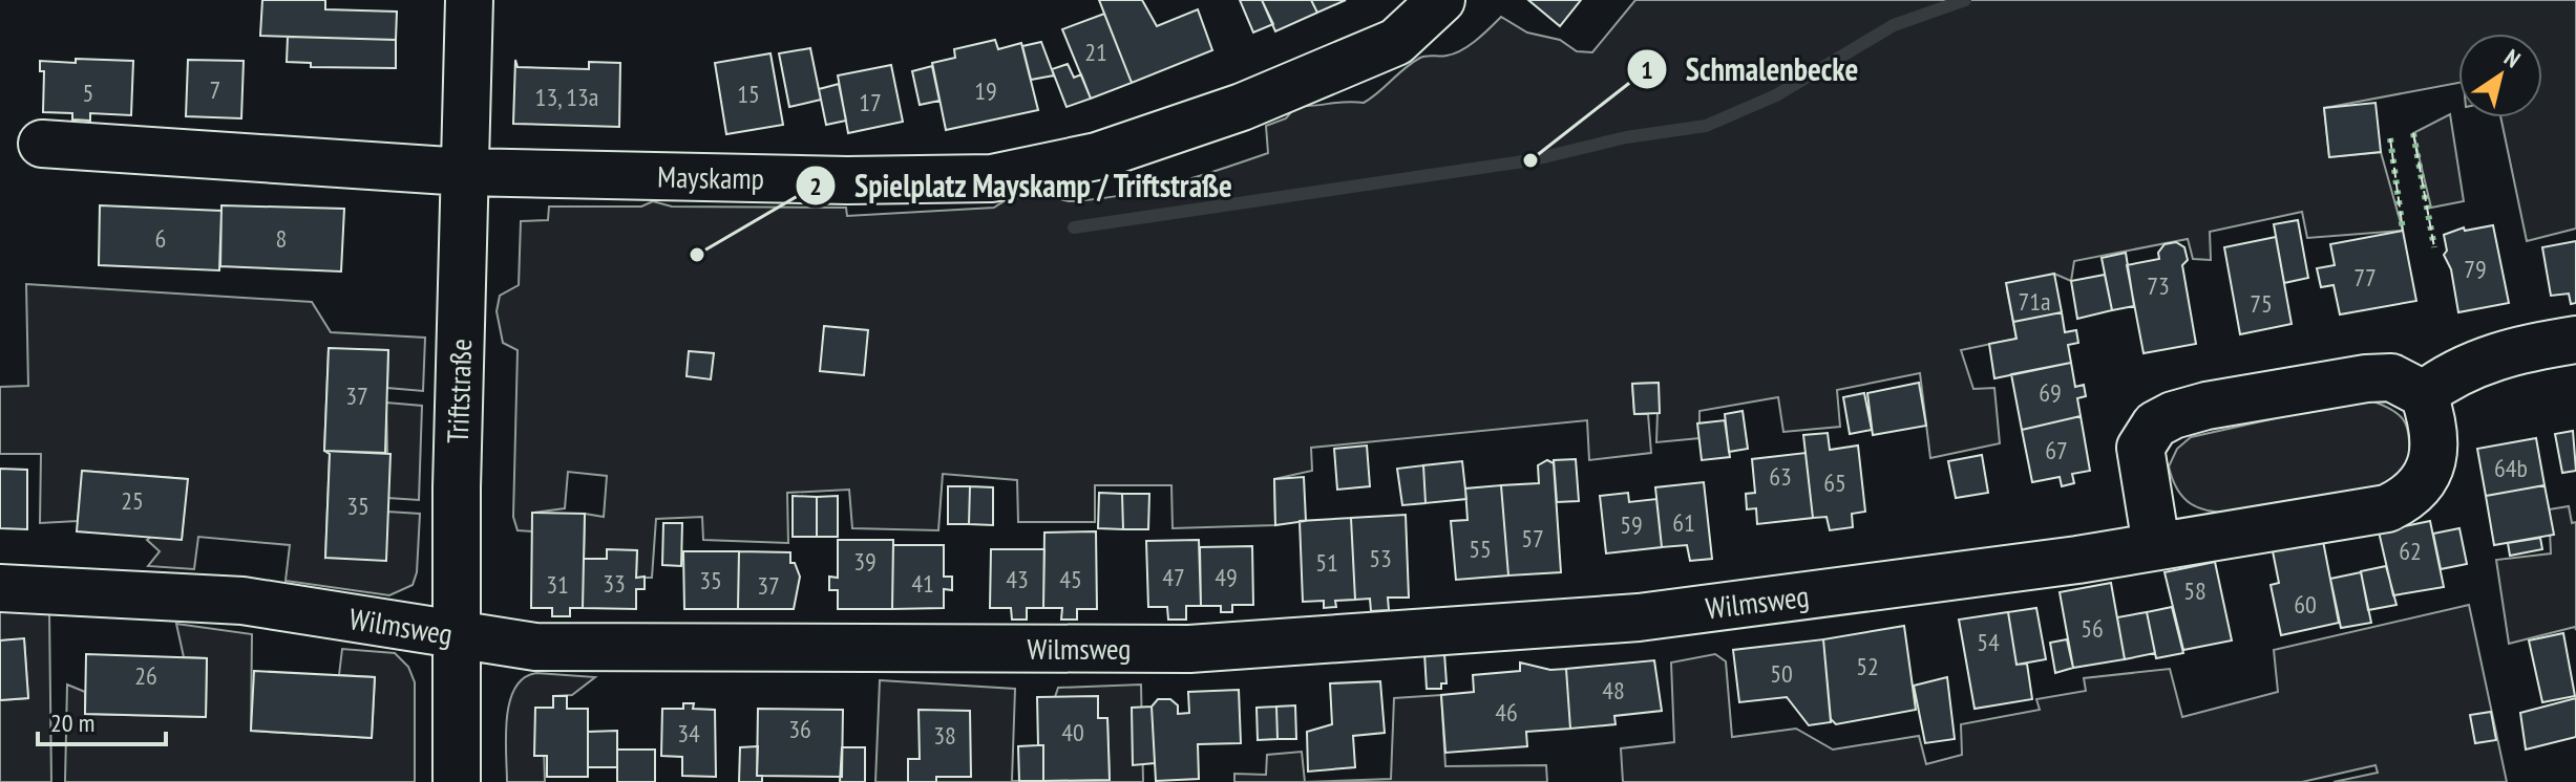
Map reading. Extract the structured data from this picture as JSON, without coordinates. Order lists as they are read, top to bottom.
{
  "streets": {
    "street": ["Mayskamp", "Triftstraße", "Wilmsweg"]
  },
  "crossings": [
    ["Mayskamp", "Triftstraße"],
    ["Triftstraße", "Wilmsweg"]
  ],
  "places": ["Schmalenbecke", "Spielplatz Mayskamp / Triftstraße"],
  "house_numbers": [
    "21",
    "7",
    "19",
    "5",
    "15",
    "13, 13a",
    "17",
    "6",
    "8",
    "79",
    "77",
    "73",
    "71a",
    "75",
    "69",
    "37",
    "67",
    "64b",
    "63",
    "65",
    "25",
    "35",
    "61",
    "59",
    "57",
    "55",
    "62",
    "53",
    "39",
    "51",
    "47",
    "49",
    "43",
    "45",
    "35",
    "33",
    "41",
    "31",
    "37",
    "58",
    "60",
    "56",
    "54",
    "52",
    "50",
    "26",
    "48",
    "46",
    "36",
    "40",
    "34",
    "38"
  ],
  "scale_bar": "20 m",
  "north": "top right"
}
